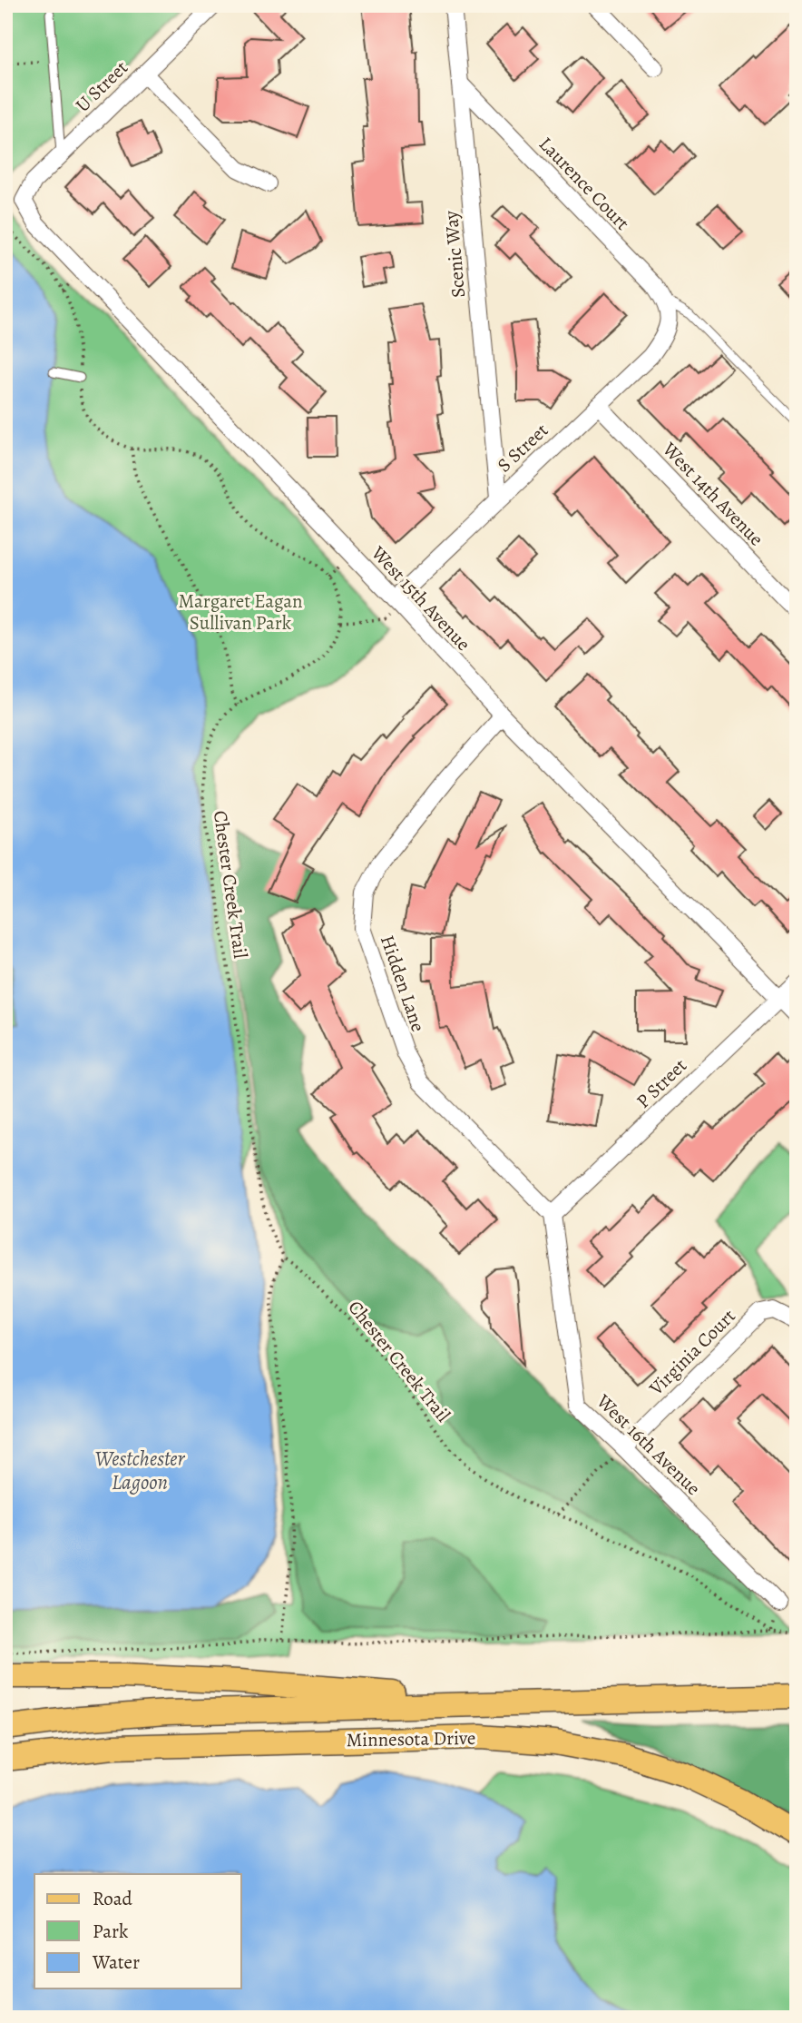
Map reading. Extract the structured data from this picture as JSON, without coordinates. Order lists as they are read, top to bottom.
{
  "streets": {
    "main road": ["Minnesota Drive"],
    "street": [
      "U Street",
      "Laurence Court",
      "Scenic Way",
      "S Street",
      "West 14th Avenue",
      "West 15th Avenue",
      "Hidden Lane",
      "P Street",
      "Virginia Court",
      "West 16th Avenue"
    ],
    "path": ["Chester Creek Trail"]
  },
  "crossings": [
    ["U Street", "West 15th Avenue"],
    ["Laurence Court", "Scenic Way"],
    ["Laurence Court", "S Street"],
    ["Scenic Way", "S Street"],
    ["S Street", "West 14th Avenue"],
    ["S Street", "West 15th Avenue"],
    ["West 15th Avenue", "Hidden Lane"],
    ["West 15th Avenue", "P Street"],
    ["Hidden Lane", "P Street"],
    ["Hidden Lane", "West 16th Avenue"],
    ["P Street", "West 16th Avenue"],
    ["Virginia Court", "West 16th Avenue"]
  ],
  "water": ["Westchester Lagoon"],
  "parks": ["Margaret Eagan Sullivan Park"],
  "legend": ["Road", "Park", "Water"]
}
